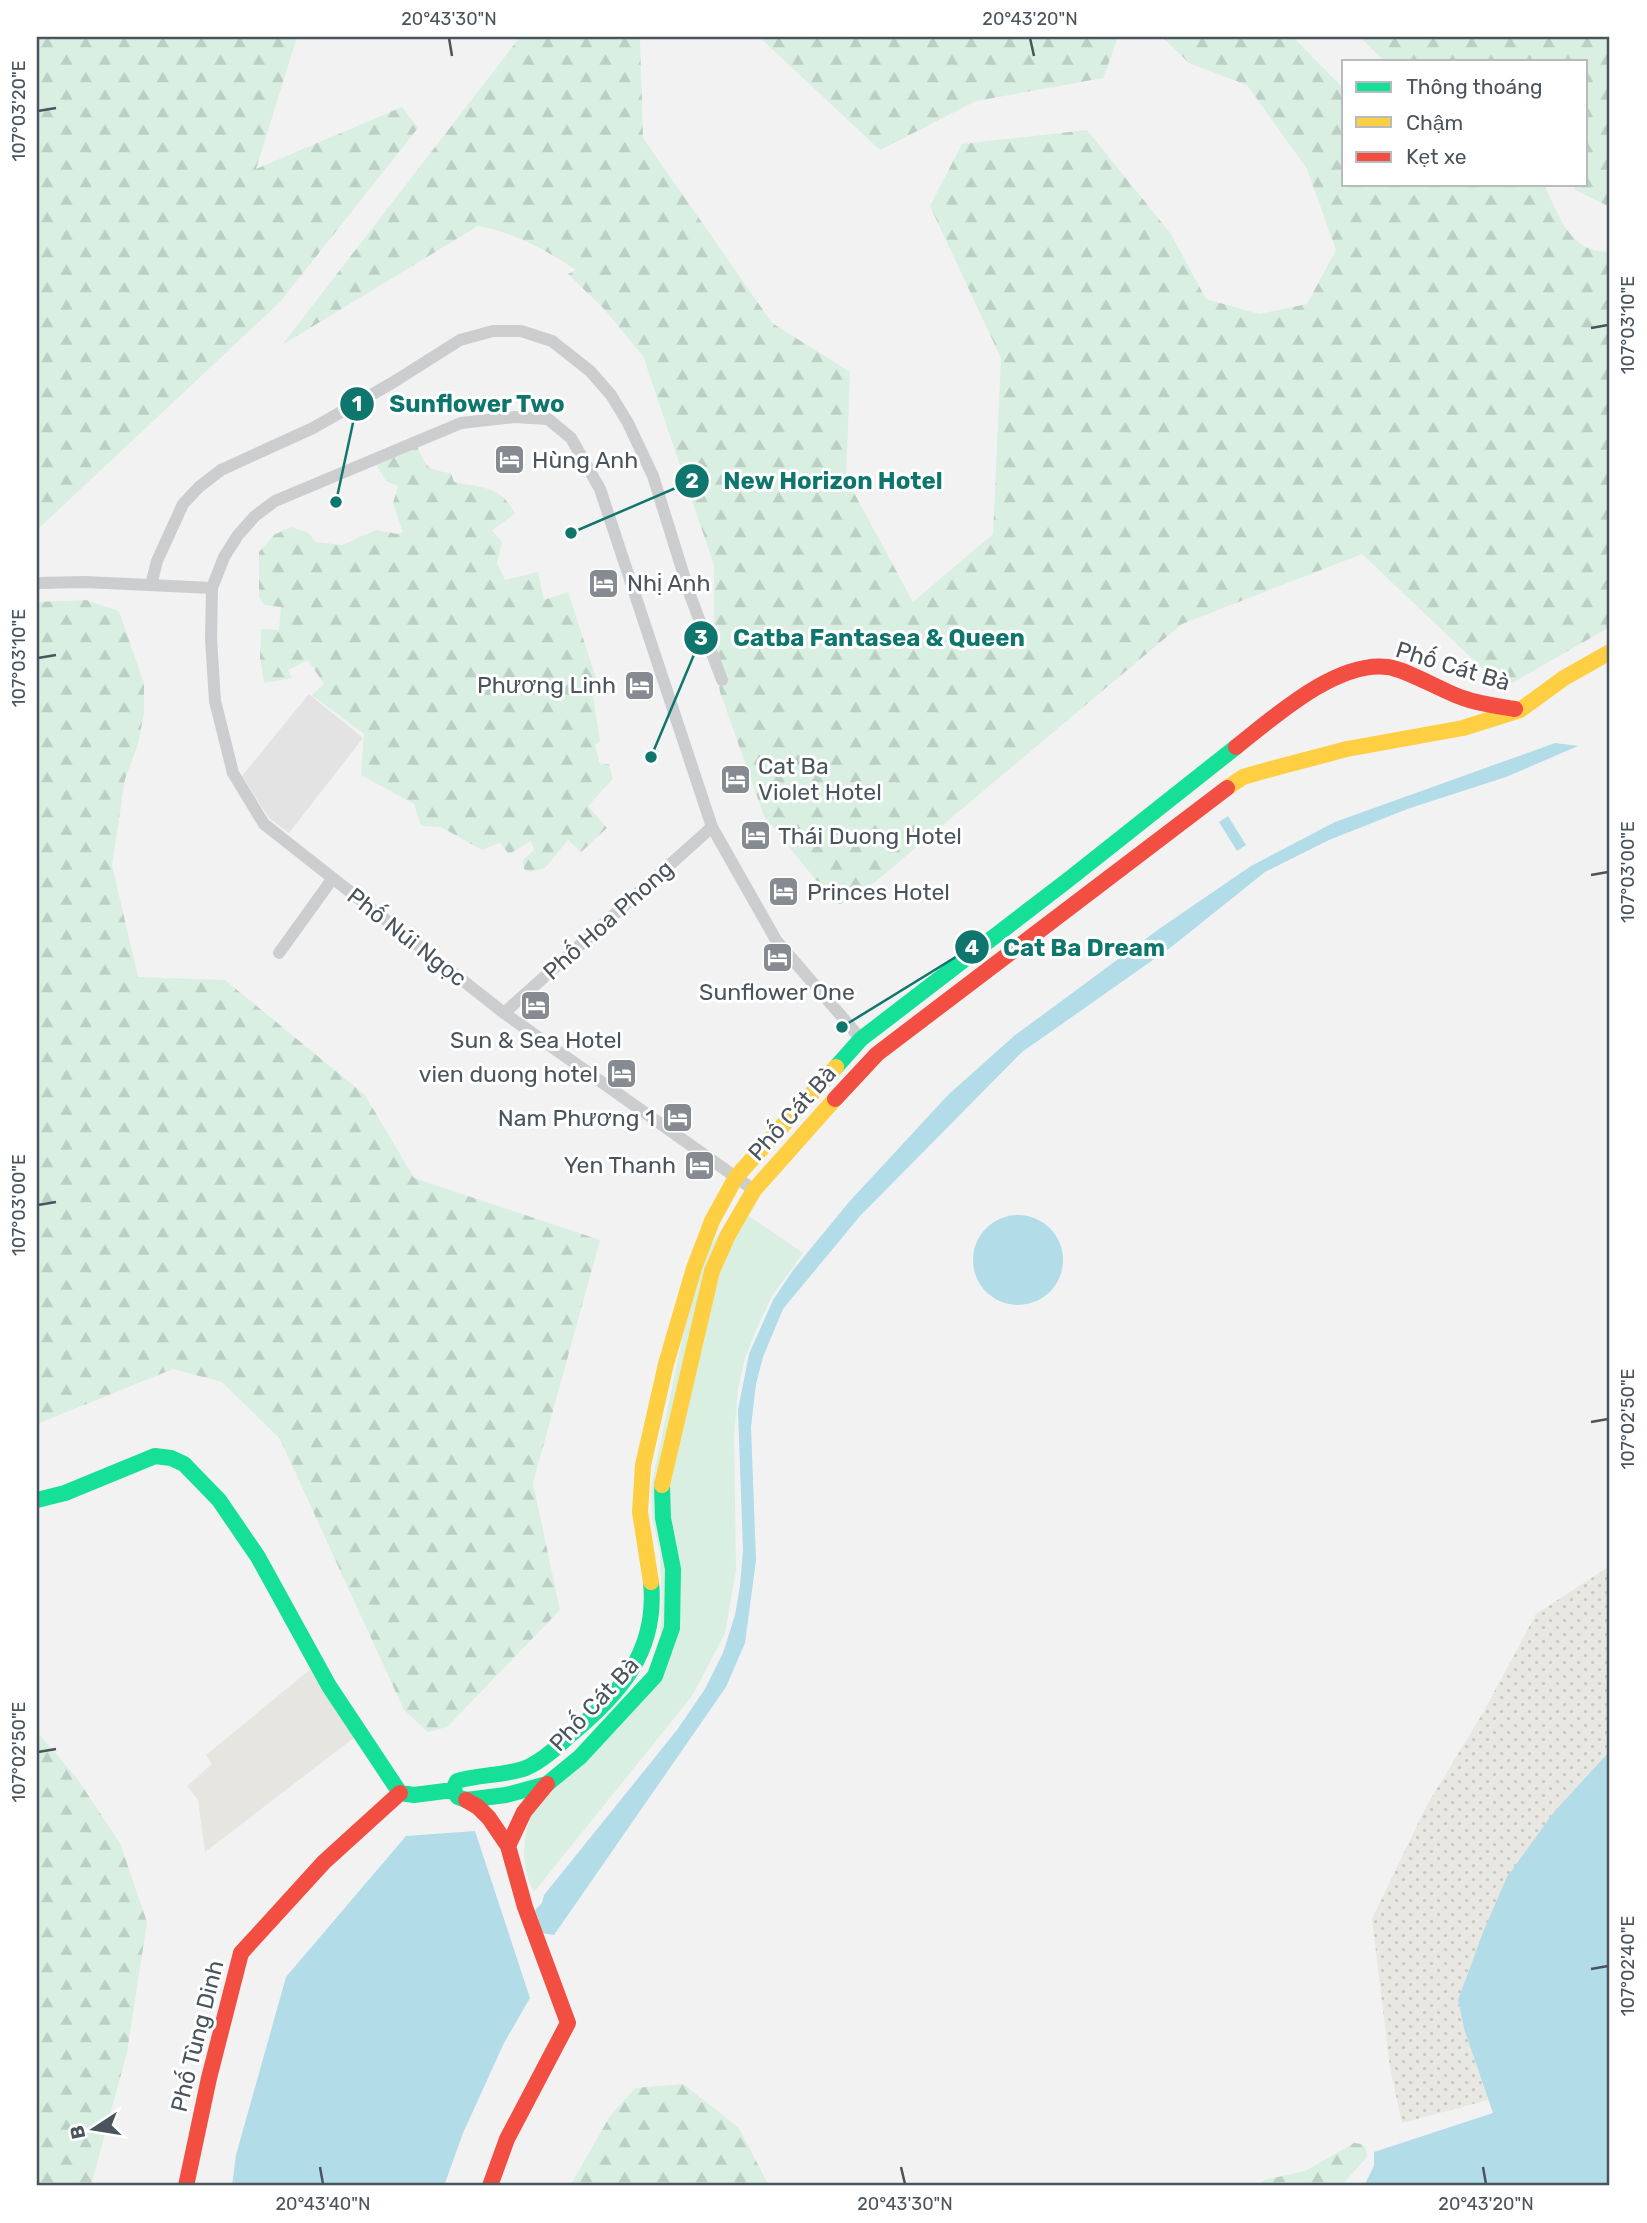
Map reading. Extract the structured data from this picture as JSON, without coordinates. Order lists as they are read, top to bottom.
{
  "streets": {
    "main road": ["Phố Cát Bà", "Phố Tùng Dinh"],
    "street": ["Phố Hoa Phong", "Phố Núi Ngọc"]
  },
  "crossings": [
    ["Phố Cát Bà", "Phố Núi Ngọc"],
    ["Phố Cát Bà", "Phố Tùng Dinh"],
    ["Phố Hoa Phong", "Phố Núi Ngọc"]
  ],
  "places": {
    "hotel": [
      "Hùng Anh",
      "Nhị Anh",
      "Phương Linh",
      "Cat Ba Violet Hotel",
      "Thái Duong Hotel",
      "Princes Hotel",
      "Sunflower One",
      "Sun & Sea Hotel",
      "vien duong hotel",
      "Nam Phương 1",
      "Yen Thanh"
    ],
    "other": [
      "Sunflower Two",
      "New Horizon Hotel",
      "Catba Fantasea & Queen",
      "Cat Ba Dream"
    ]
  },
  "legend": ["Thông thoáng", "Chậm", "Kẹt xe"],
  "north": "left",
  "coordinates": [
    "20°43'30\"N",
    "20°43'20\"N",
    "107°03'20\"E",
    "107°03'10\"E",
    "107°03'00\"E",
    "107°02'50\"E",
    "107°02'40\"E",
    "20°43'40\"N"
  ]
}
